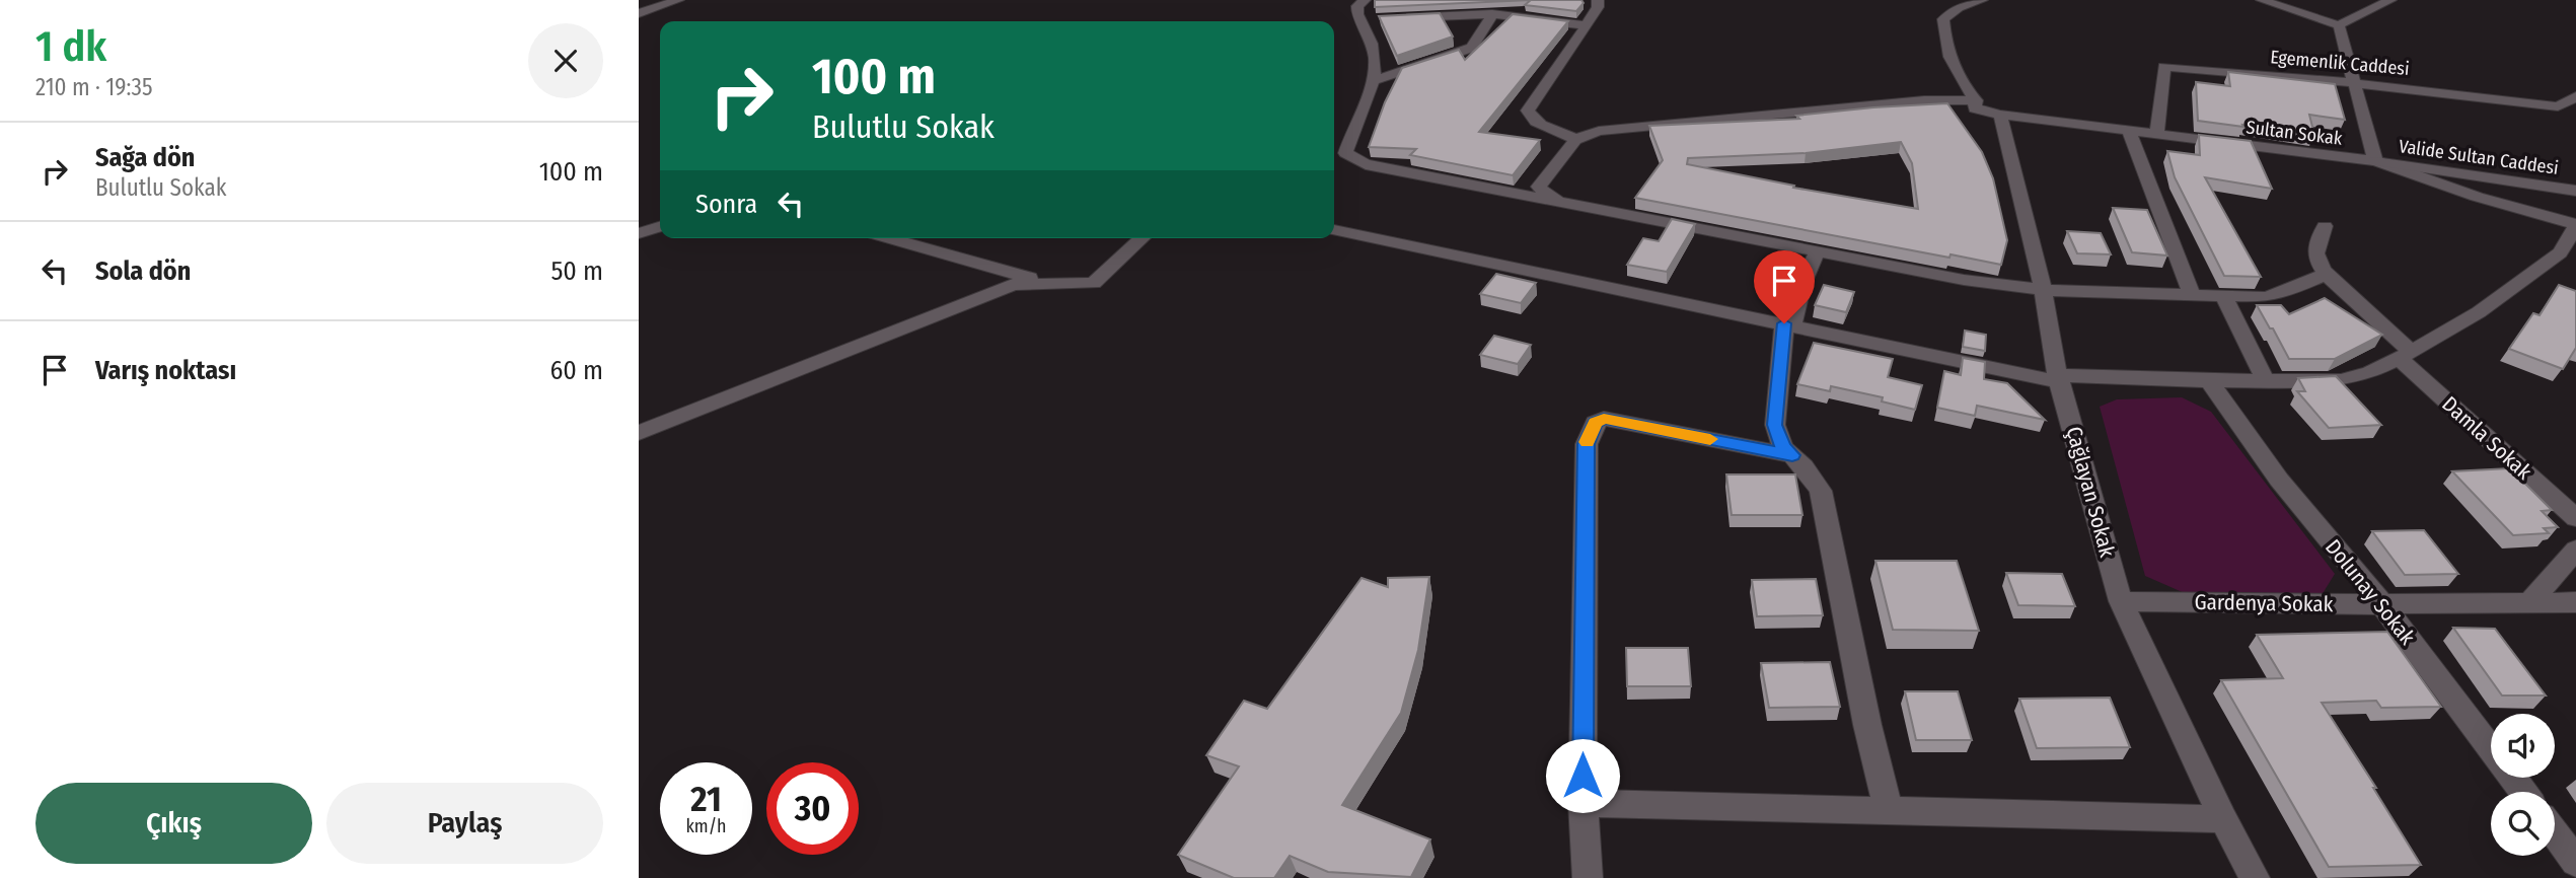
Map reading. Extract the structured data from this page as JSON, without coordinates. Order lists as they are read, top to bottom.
{
  "streets": {
    "street": [
      "Egemenlik Caddesi",
      "Sultan Sokak",
      "Valide Sultan Caddesi",
      "Damla Sokak",
      "Çağlayan Sokak",
      "Dolunay Sokak",
      "Gardenya Sokak"
    ]
  },
  "crossings": [
    ["Egemenlik Caddesi", "Sultan Sokak"],
    ["Sultan Sokak", "Valide Sultan Caddesi"],
    ["Sultan Sokak", "Çağlayan Sokak"],
    ["Çağlayan Sokak", "Gardenya Sokak"],
    ["Dolunay Sokak", "Gardenya Sokak"]
  ],
  "page": {
    "heading": ["1 dk", "210 m · 19:35"],
    "turn": ["100 m", "Bulutlu Sokak"],
    "list": [
      {
        "name": "Sağa dön",
        "note": "Bulutlu Sokak",
        "value": "100 m"
      },
      {
        "name": "Sola dön",
        "value": "50 m"
      },
      {
        "name": "Varış noktası",
        "value": "60 m"
      }
    ],
    "then": "Sonra",
    "speed": "21 km/h",
    "limit": "30",
    "buttons": ["Çıkış", "Paylaş"]
  }
}
